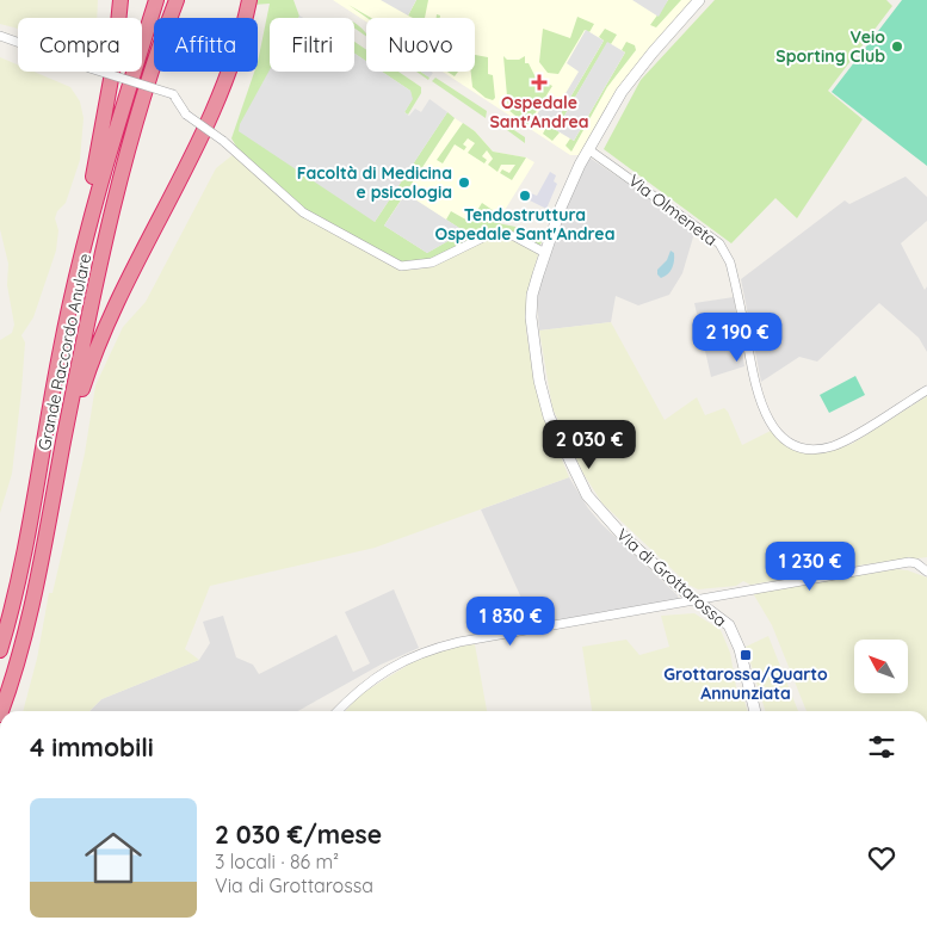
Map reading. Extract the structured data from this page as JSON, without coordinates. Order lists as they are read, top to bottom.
{
  "streets": {
    "highway": ["Grande Raccordo Anulare"],
    "street": ["Via Olmeneta", "Via di Grottarossa"]
  },
  "crossings": [
    ["Via Olmeneta", "Via di Grottarossa"]
  ],
  "places": {
    "other": ["Veio Sporting Club", "Facoltà di Medicina e psicologia", "Tendostruttura Ospedale Sant'Andrea"],
    "health": ["Ospedale Sant'Andrea"],
    "transit": ["Grottarossa/Quarto Annunziata"]
  },
  "north": "top left",
  "page": {
    "chip": [
      "Compra",
      "Affitta",
      "Filtri",
      "Nuovo"
    ],
    "price": [
      "2 190 €",
      "2 030 €",
      "1 230 €",
      "1 830 €"
    ],
    "heading": "4 immobili",
    "list": [
      {
        "name": "2 030 €/mese",
        "note": "3 locali · 86 m² · Via di Grottarossa"
      }
    ]
  }
}
